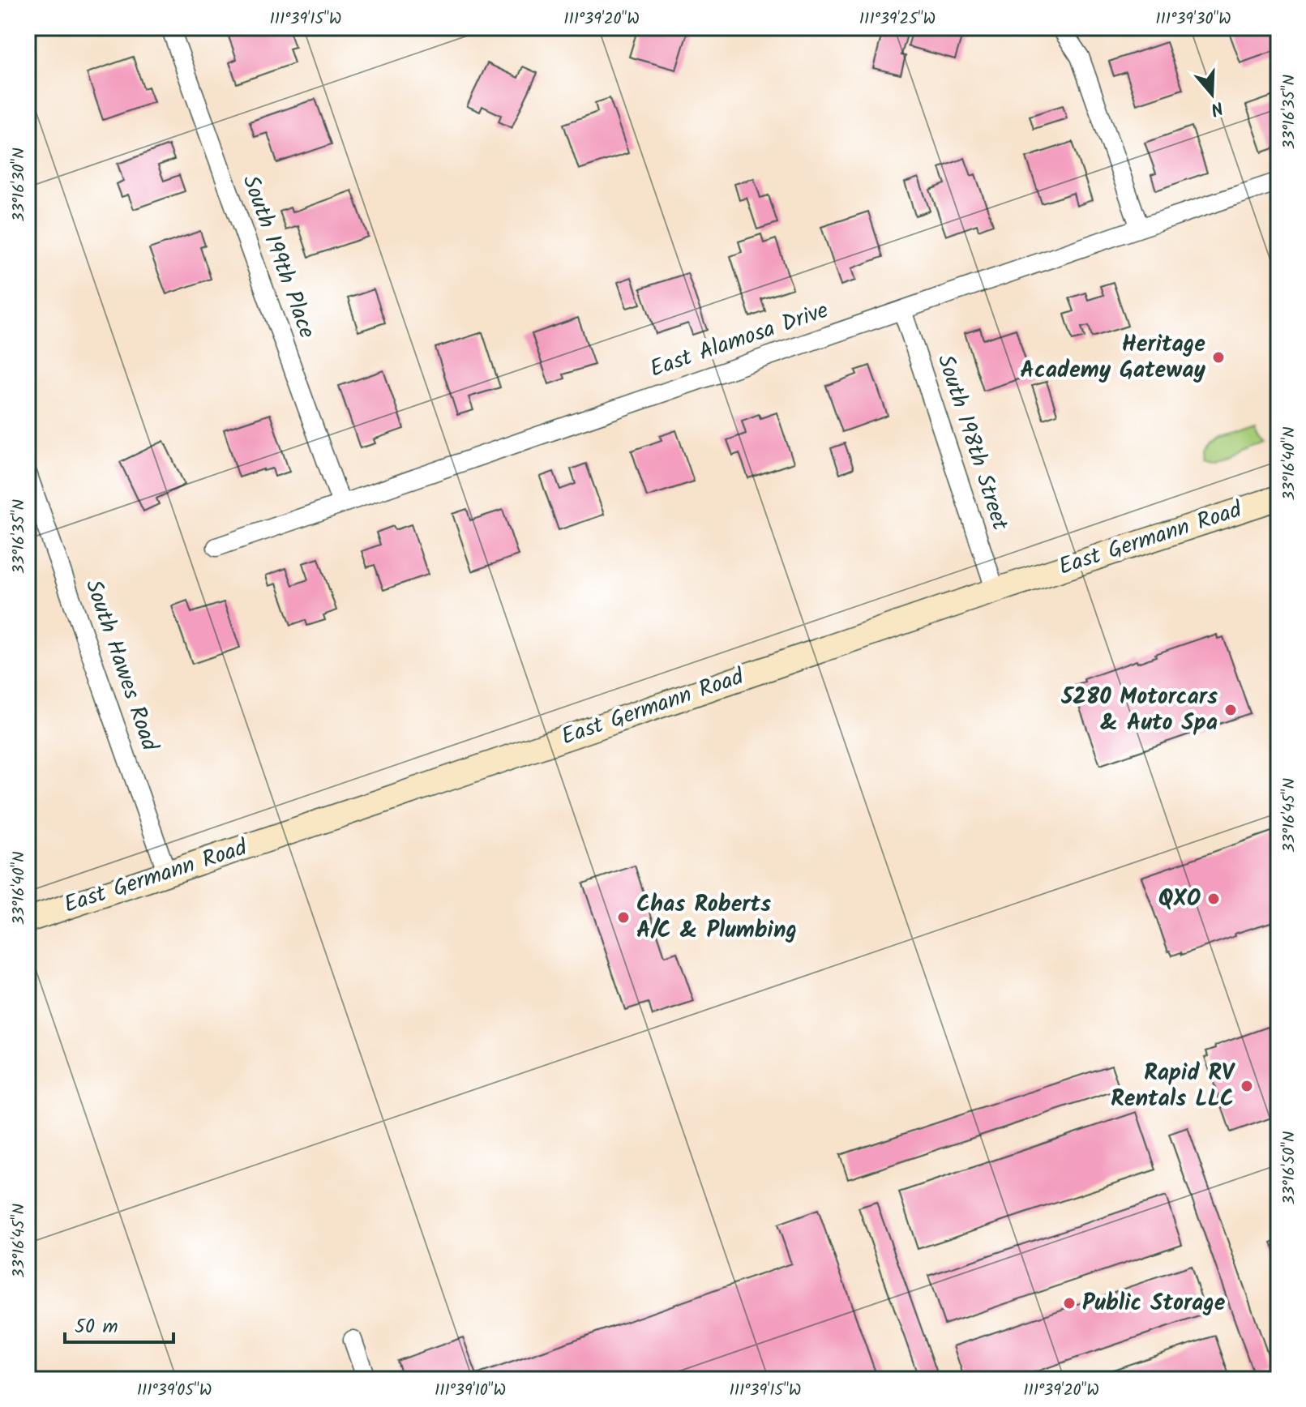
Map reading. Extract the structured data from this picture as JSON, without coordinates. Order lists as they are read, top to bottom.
{
  "streets": {
    "street": [
      "South 199th Place",
      "East Alamosa Drive",
      "South 198th Street",
      "East Germann Road",
      "South Hawes Road"
    ]
  },
  "crossings": [
    ["South 199th Place", "East Alamosa Drive"],
    ["East Alamosa Drive", "South 198th Street"],
    ["South 198th Street", "East Germann Road"],
    ["East Germann Road", "South Hawes Road"]
  ],
  "places": [
    "Heritage Academy Gateway",
    "5280 Motorcars & Auto Spa",
    "QXO",
    "Chas Roberts A/C & Plumbing",
    "Rapid RV Rentals LLC",
    "Public Storage"
  ],
  "scale_bar": "50 m",
  "north": "bottom",
  "coordinates": [
    "111°39'15\"W",
    "111°39'20\"W",
    "111°39'25\"W",
    "111°39'30\"W",
    "33°16'35\"N",
    "33°16'30\"N",
    "33°16'40\"N",
    "33°16'45\"N",
    "33°16'50\"N",
    "111°39'05\"W",
    "111°39'10\"W"
  ]
}
